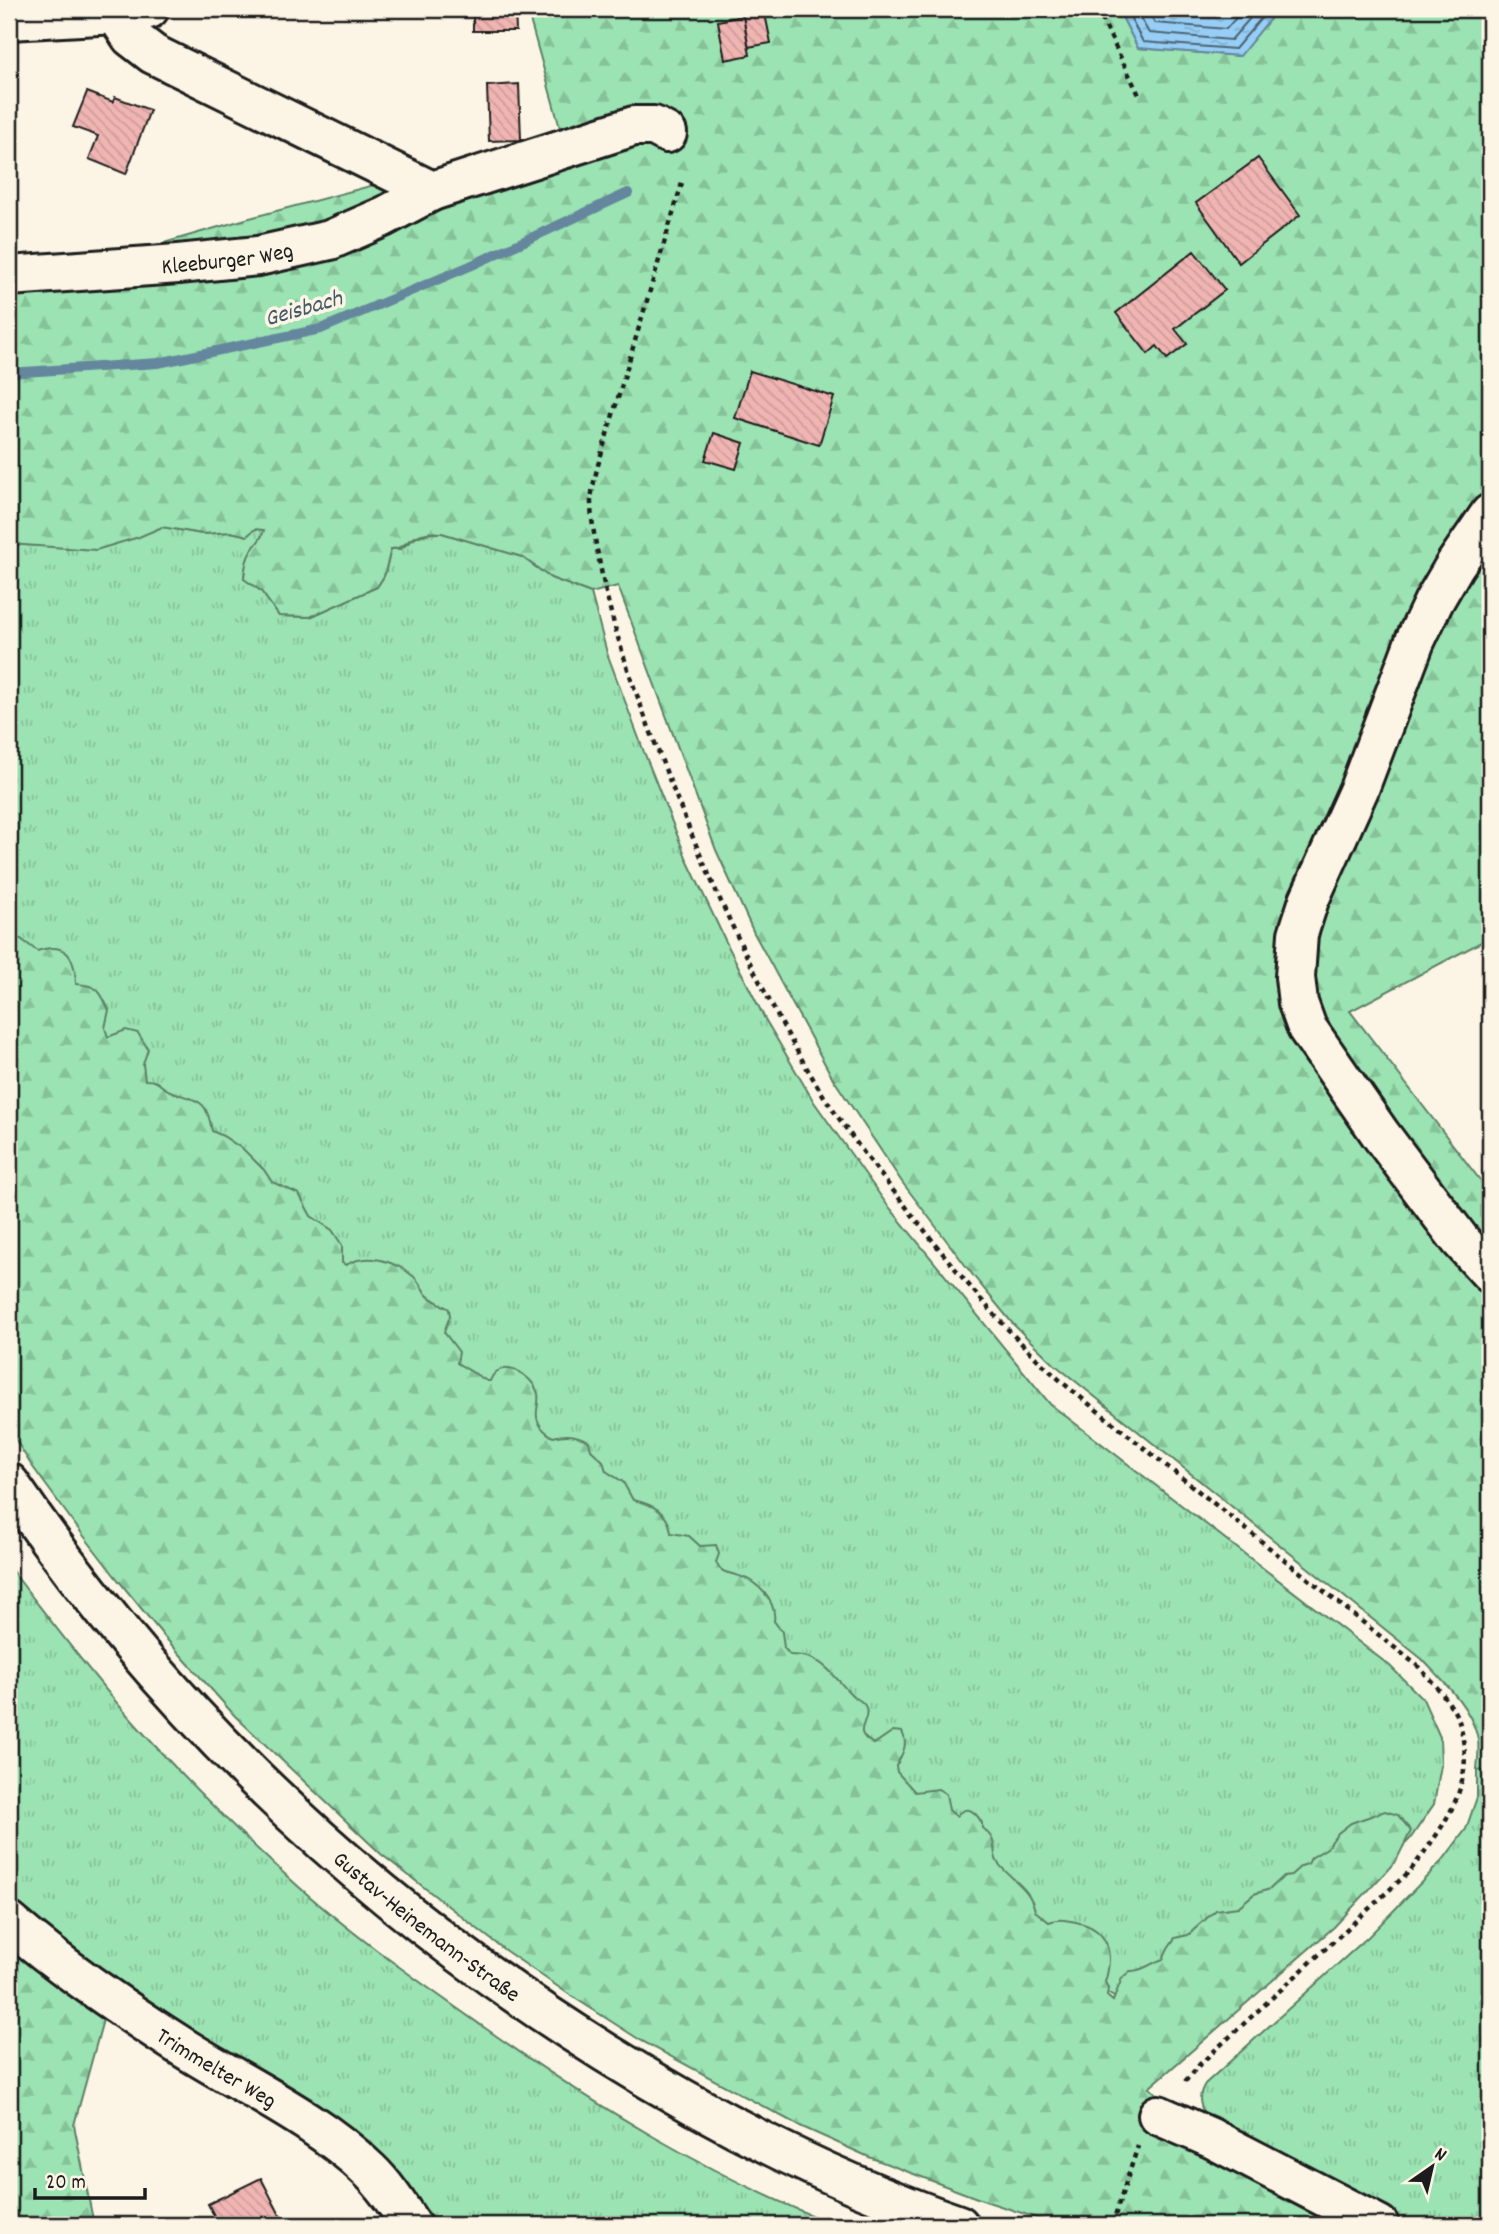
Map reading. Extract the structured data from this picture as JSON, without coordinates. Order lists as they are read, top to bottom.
{
  "streets": {
    "street": ["Kleeburger Weg", "Gustav-Heinemann-Straße", "Trimmelter Weg"]
  },
  "water": ["Geisbach"],
  "scale_bar": "20 m",
  "north": "top right"
}
